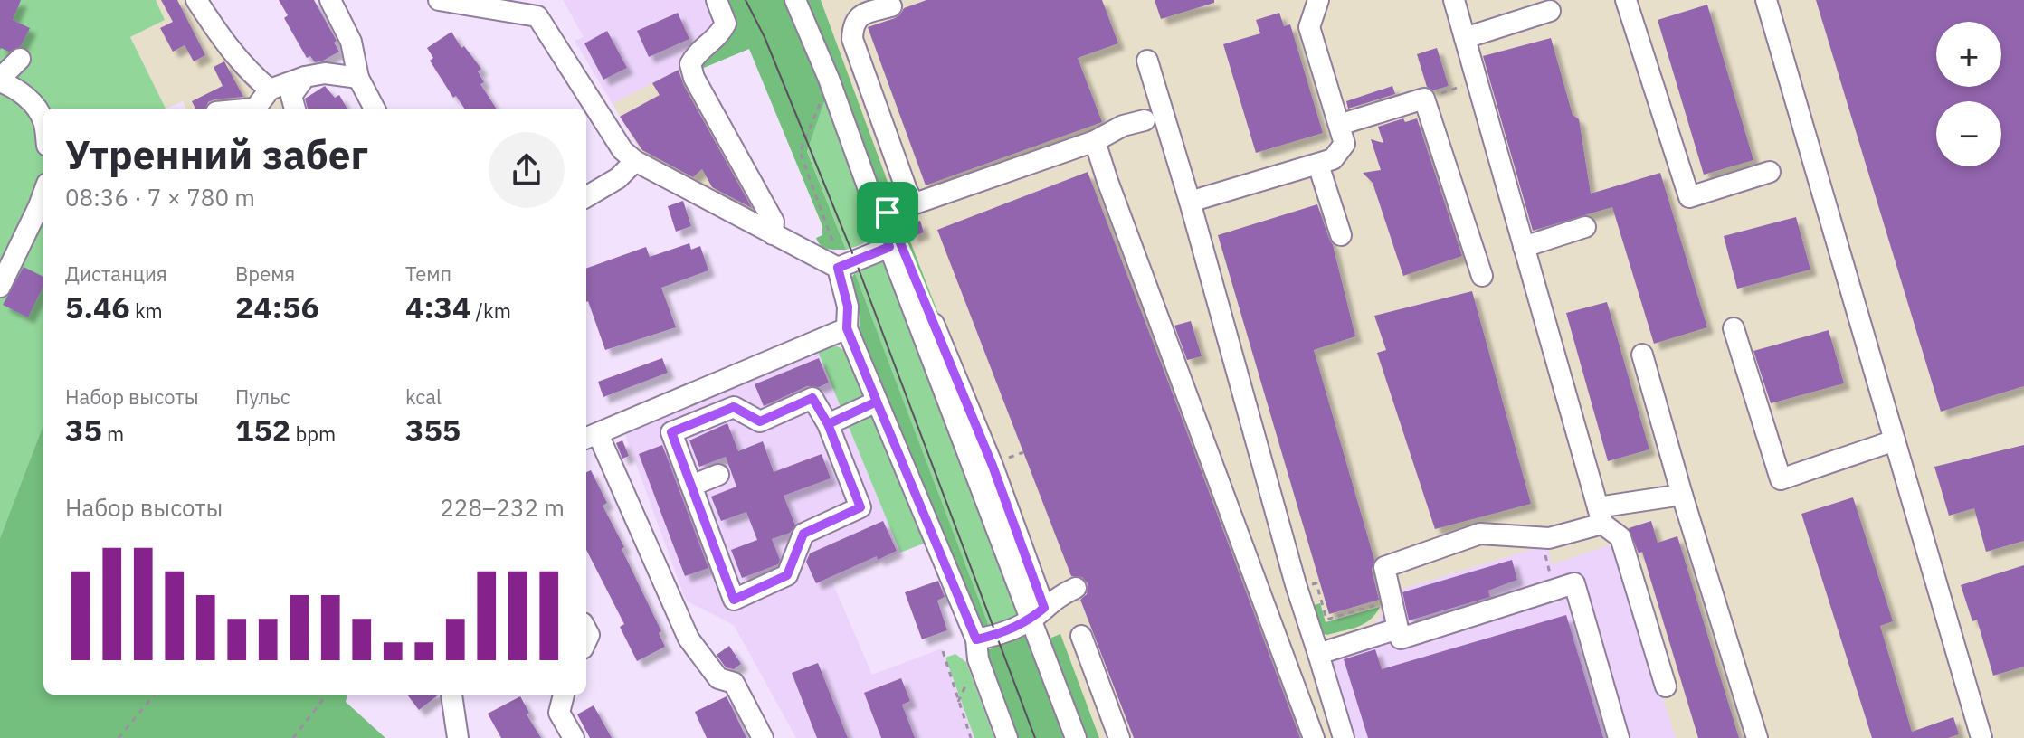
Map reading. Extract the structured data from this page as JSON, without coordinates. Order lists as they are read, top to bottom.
{
  "page": {
    "map_buttons": ["+", "−"],
    "heading": ["Утренний забег", "08:36 · 7 × 780 m"],
    "stats": [
      ["Дистанция", "5.46 km"],
      ["Время", "24:56"],
      ["Темп", "4:34 /km"],
      ["Набор высоты", "35 m"],
      ["Пульс", "152 bpm"],
      ["kcal", "355"]
    ],
    "chart": ["Набор высоты", "228–232 m"]
  }
}
